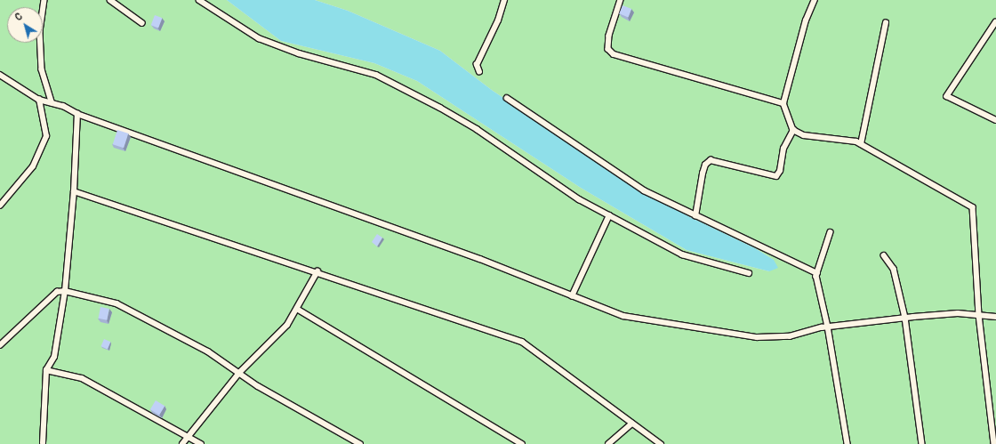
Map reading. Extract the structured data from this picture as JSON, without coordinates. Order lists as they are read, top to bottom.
{
  "north": "top left"
}
